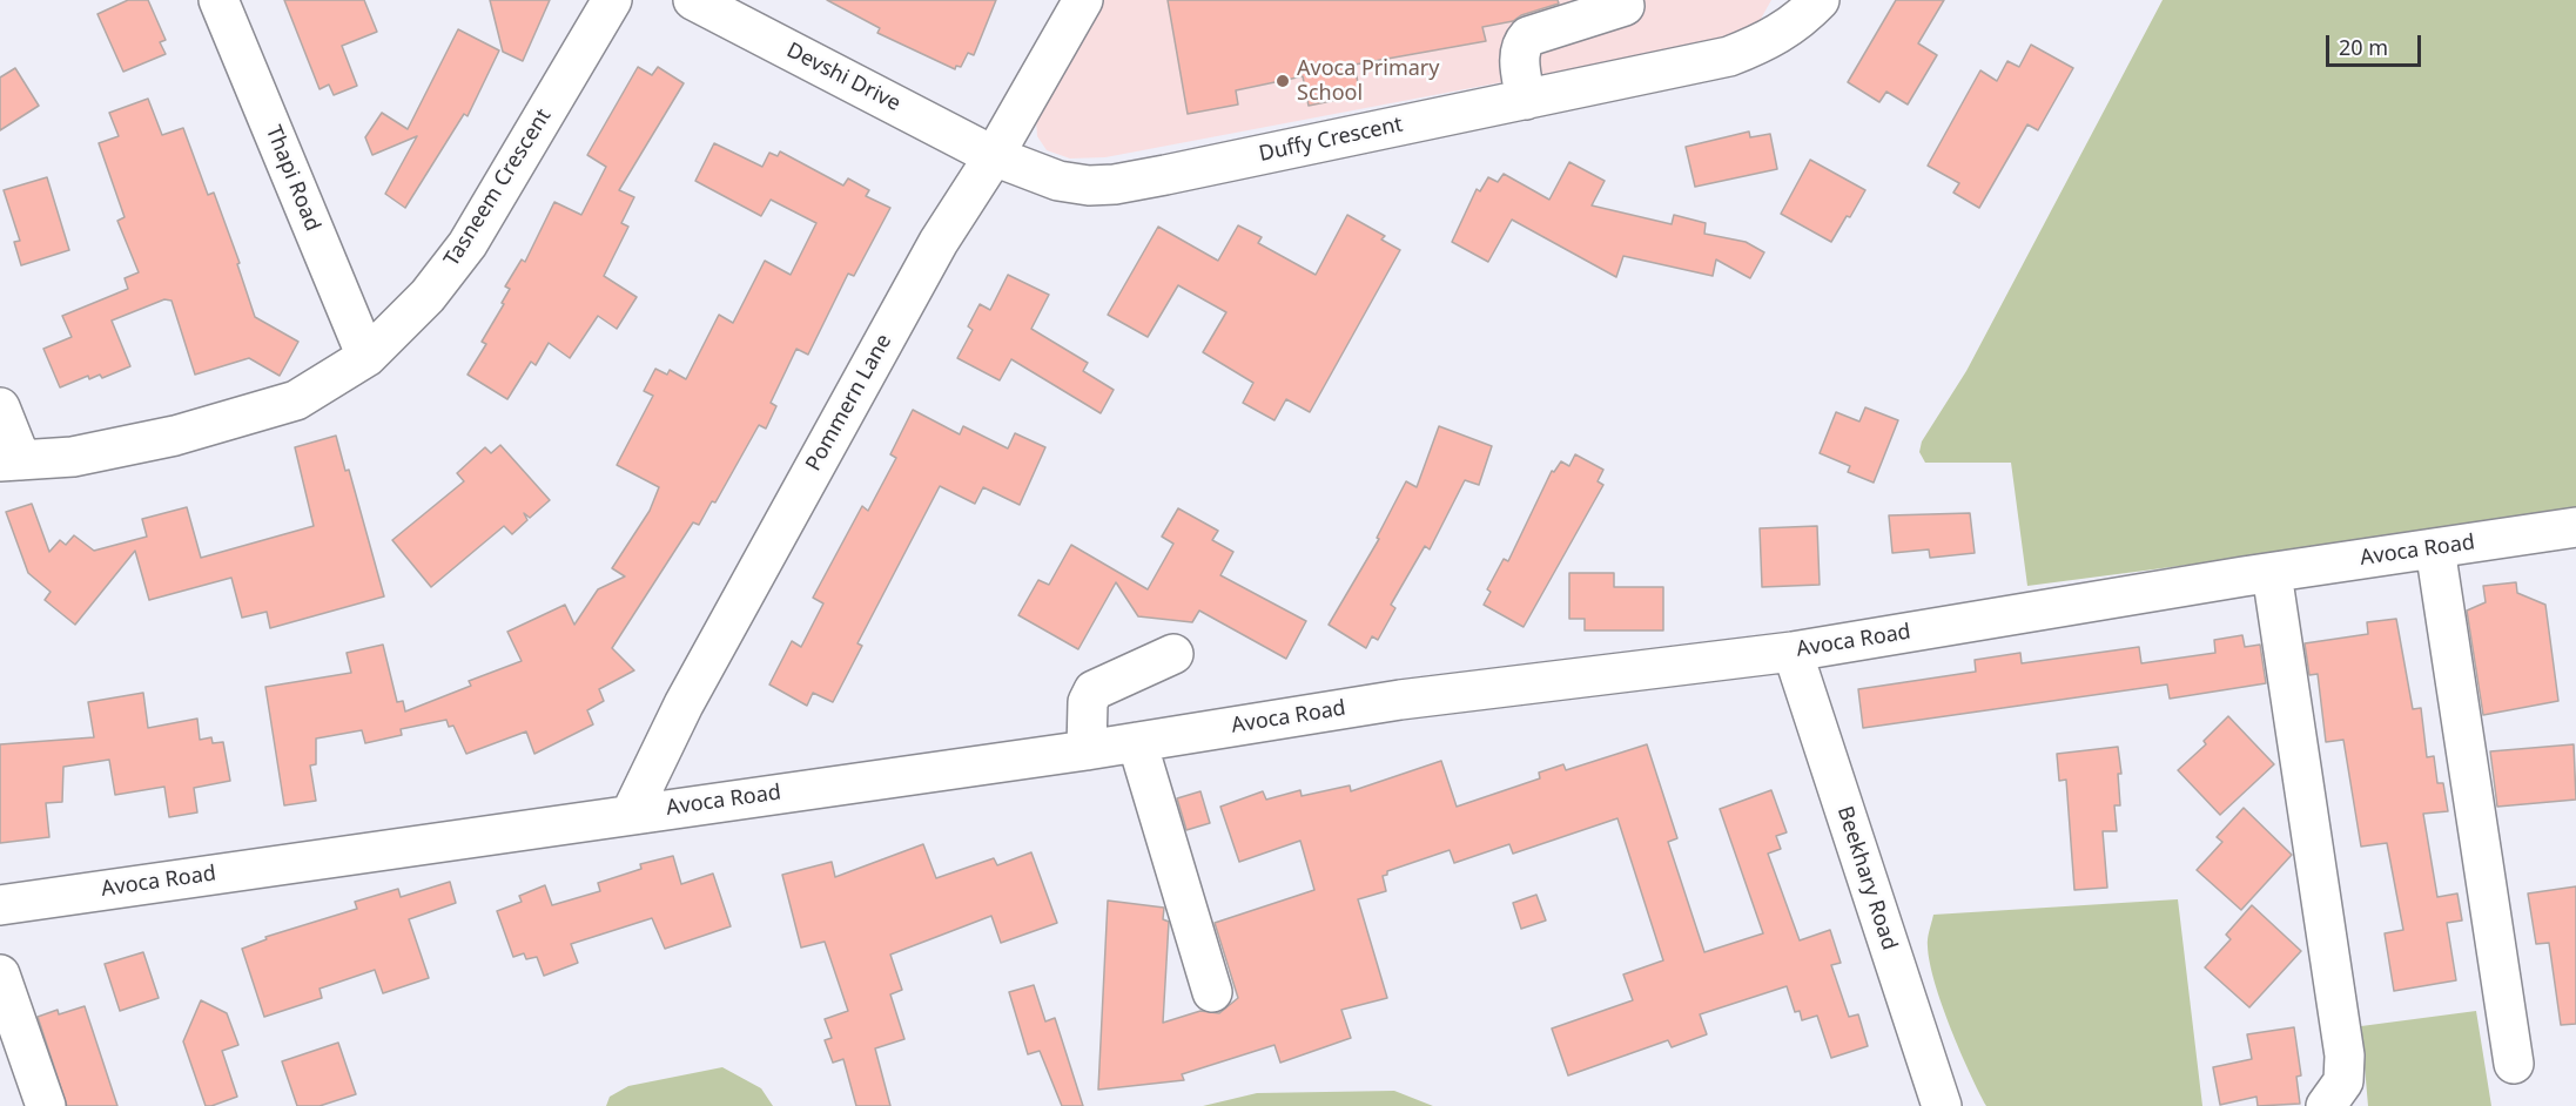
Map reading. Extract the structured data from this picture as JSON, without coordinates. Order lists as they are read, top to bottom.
{
  "streets": {
    "street": [
      "Devshi Drive",
      "Duffy Crescent",
      "Thapi Road",
      "Tasneem Crescent",
      "Pommern Lane",
      "Avoca Road",
      "Beekhary Road"
    ]
  },
  "crossings": [
    ["Devshi Drive", "Duffy Crescent"],
    ["Devshi Drive", "Pommern Lane"],
    ["Duffy Crescent", "Pommern Lane"],
    ["Thapi Road", "Tasneem Crescent"],
    ["Pommern Lane", "Avoca Road"],
    ["Avoca Road", "Beekhary Road"]
  ],
  "places": ["Avoca Primary School"],
  "scale_bar": "20 m"
}
